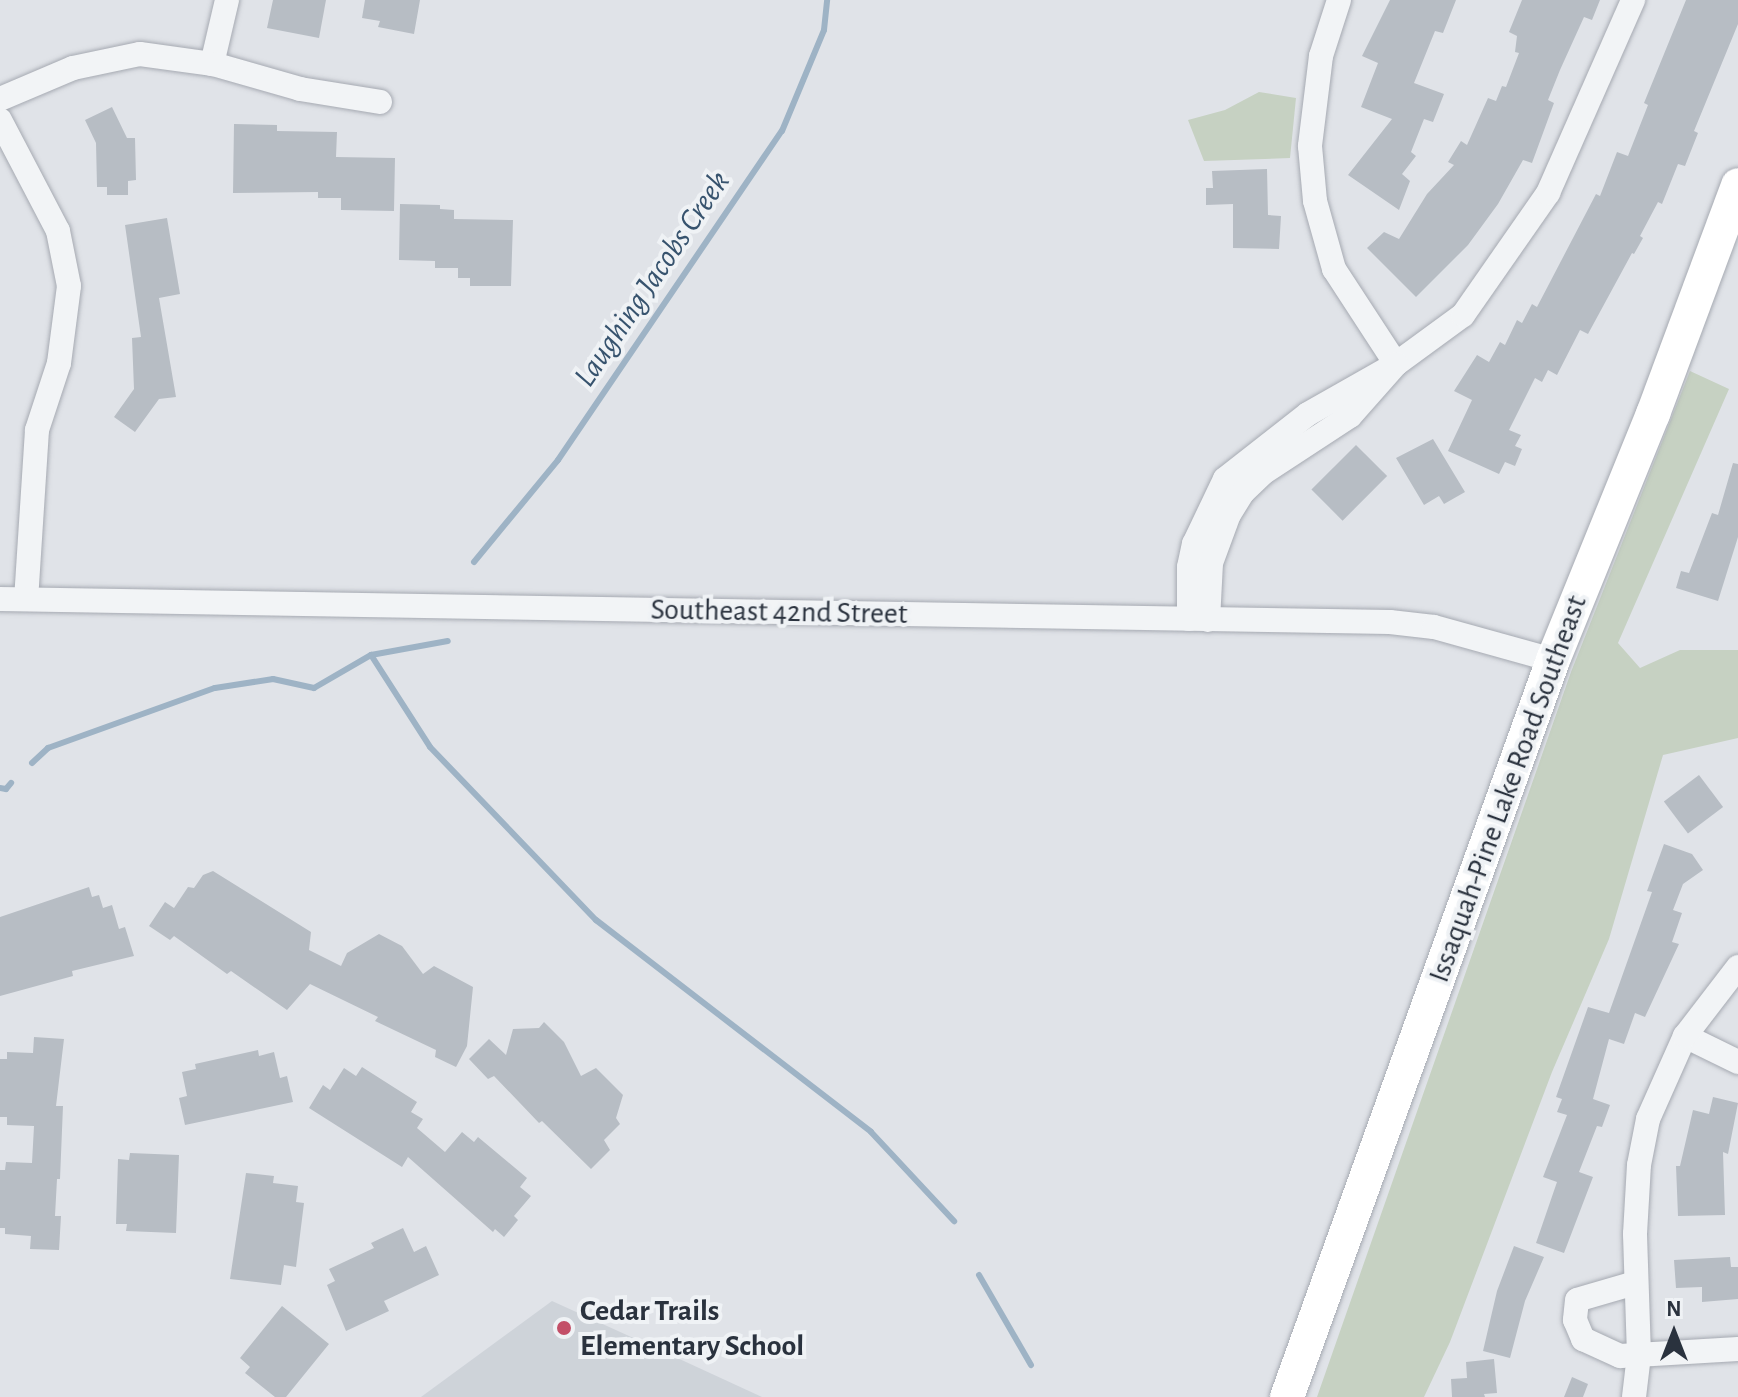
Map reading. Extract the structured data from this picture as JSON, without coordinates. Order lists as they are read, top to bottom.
{
  "streets": {
    "main road": ["Issaquah-Pine Lake Road Southeast"],
    "street": ["Southeast 42nd Street"]
  },
  "crossings": [
    ["Southeast 42nd Street", "Issaquah-Pine Lake Road Southeast"]
  ],
  "water": ["Laughing Jacobs Creek"],
  "places": ["Cedar Trails Elementary School"],
  "north": "top"
}
